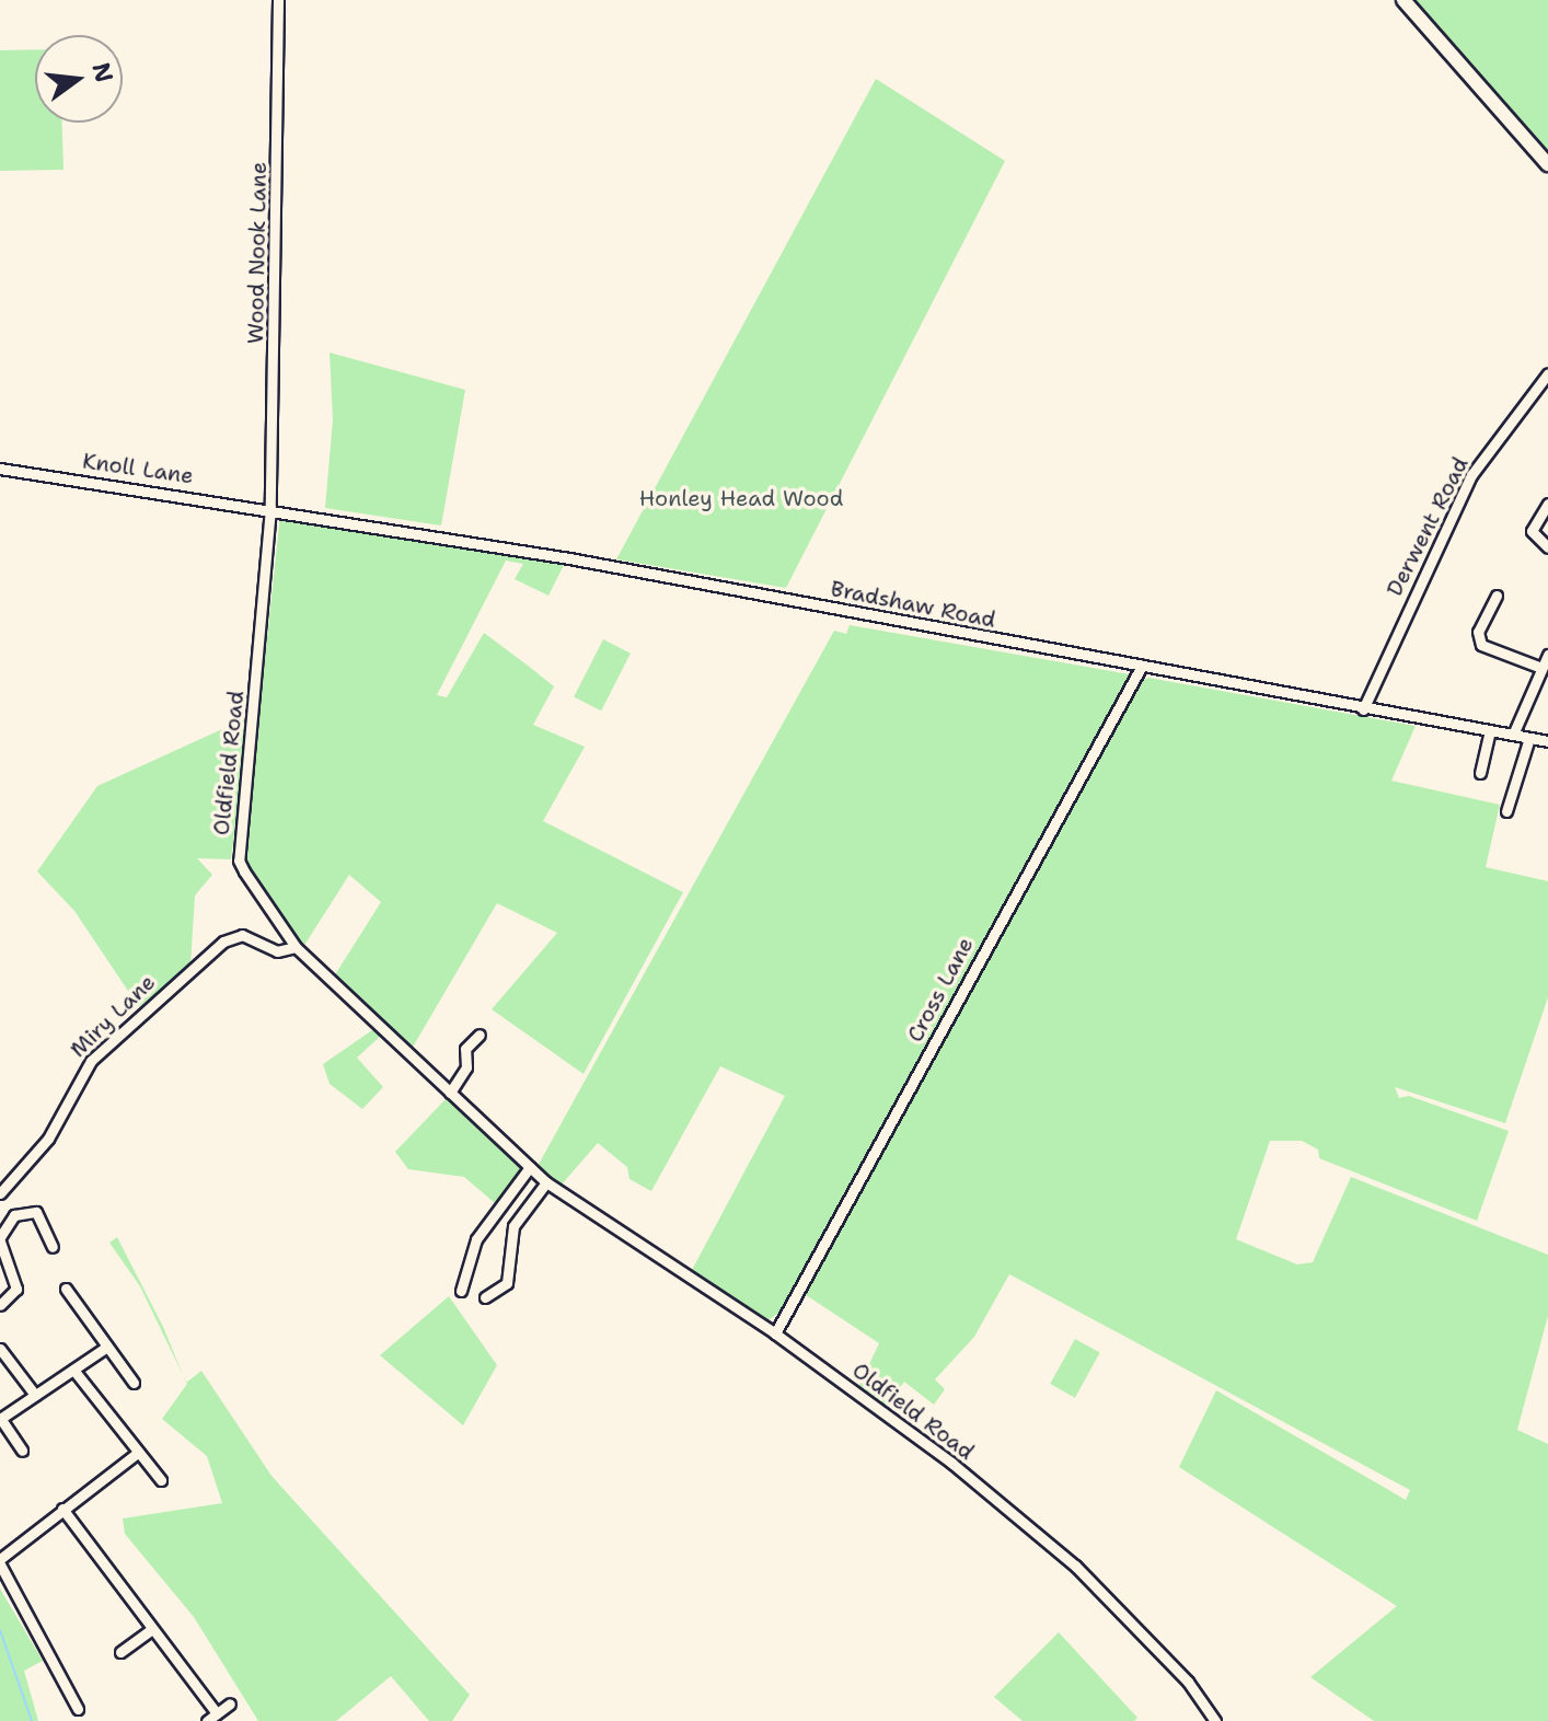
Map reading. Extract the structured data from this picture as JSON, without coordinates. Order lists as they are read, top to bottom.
{
  "streets": {
    "street": [
      "Wood Nook Lane",
      "Knoll Lane",
      "Derwent Road",
      "Bradshaw Road",
      "Oldfield Road",
      "Cross Lane",
      "Miry Lane"
    ]
  },
  "crossings": [
    ["Wood Nook Lane", "Knoll Lane"],
    ["Wood Nook Lane", "Bradshaw Road"],
    ["Wood Nook Lane", "Oldfield Road"],
    ["Knoll Lane", "Bradshaw Road"],
    ["Knoll Lane", "Oldfield Road"],
    ["Derwent Road", "Bradshaw Road"],
    ["Bradshaw Road", "Oldfield Road"],
    ["Bradshaw Road", "Cross Lane"],
    ["Oldfield Road", "Cross Lane"],
    ["Oldfield Road", "Miry Lane"]
  ],
  "parks": ["Honley Head Wood"],
  "north": "right"
}
